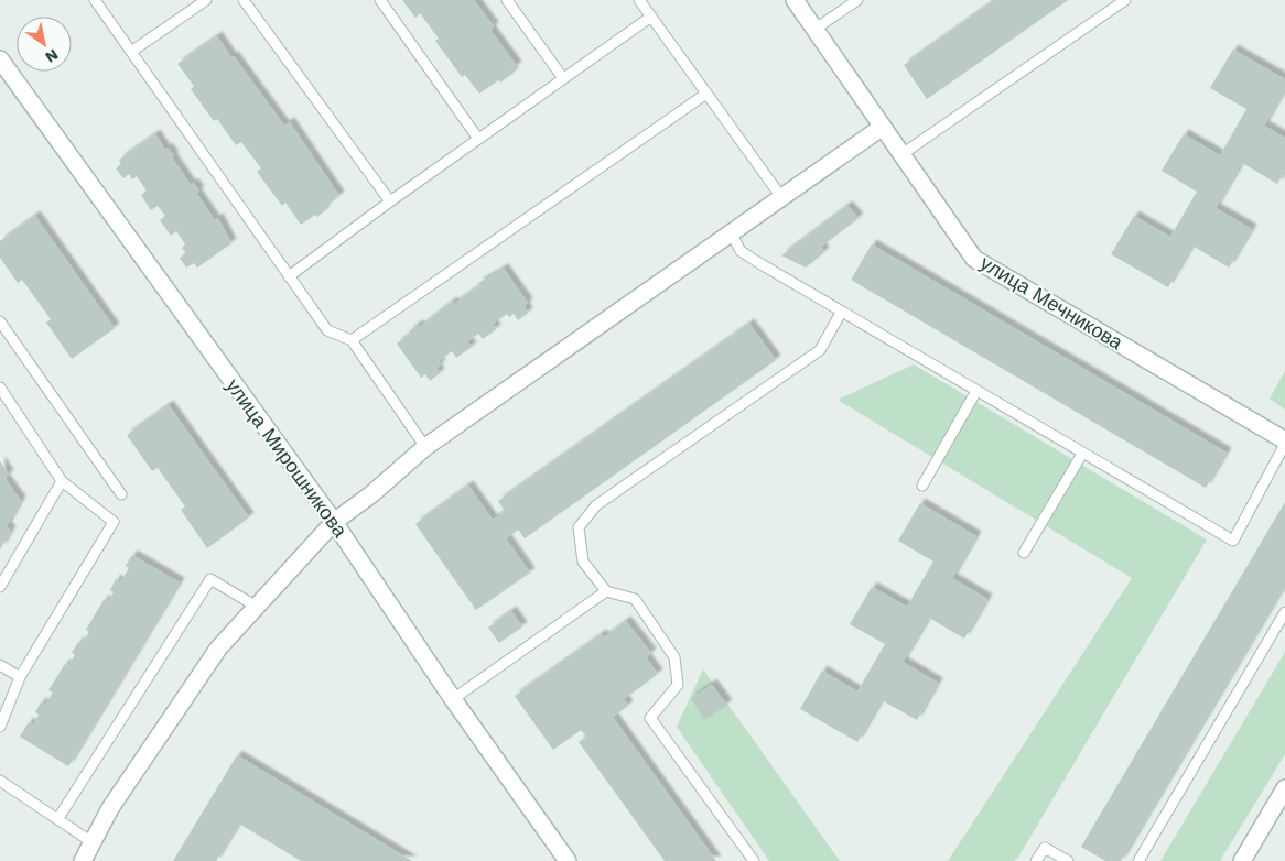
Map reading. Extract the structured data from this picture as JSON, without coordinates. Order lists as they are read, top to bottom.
{
  "streets": {
    "street": ["улица Мечникова", "улица Мирошникова"]
  },
  "north": "bottom right"
}
